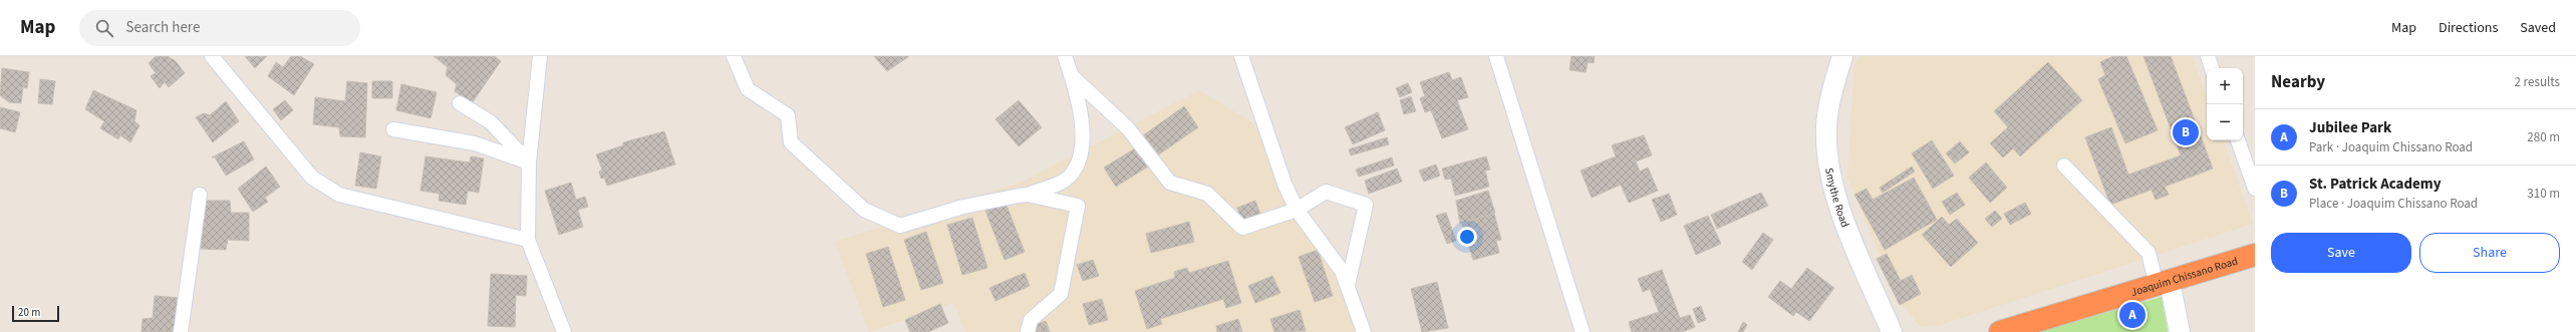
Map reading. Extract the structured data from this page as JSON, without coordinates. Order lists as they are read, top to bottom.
{
  "streets": {
    "highway": ["Joaquim Chissano Road"],
    "street": ["Smythe Road"]
  },
  "scale_bar": "20 m",
  "page": {
    "header": "Map",
    "search": "Search here",
    "nav": ["Map", "Directions", "Saved"],
    "heading": ["Nearby", "2 results"],
    "map_buttons": ["+", "−"],
    "list": [
      {
        "mark": "A",
        "name": "Jubilee Park",
        "note": "Park · Joaquim Chissano Road",
        "value": "280 m"
      },
      {
        "mark": "B",
        "name": "St. Patrick Academy",
        "note": "Place · Joaquim Chissano Road",
        "value": "310 m"
      }
    ],
    "pins": ["B", "A"],
    "buttons": ["Save", "Share"],
    "scale": "20 m"
  }
}
